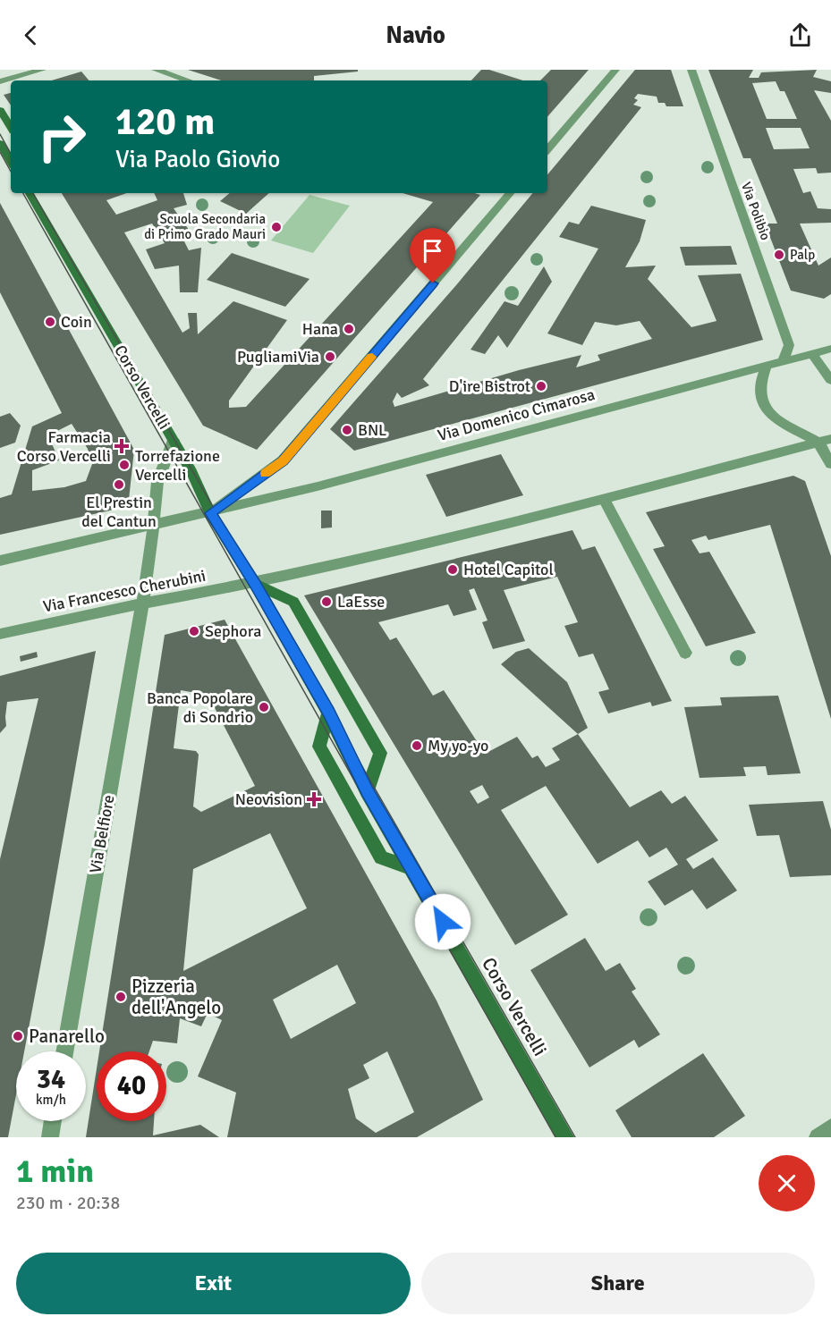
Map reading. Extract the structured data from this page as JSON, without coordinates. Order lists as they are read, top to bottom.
{
  "streets": {
    "street": [
      "Via Polibio",
      "Corso Vercelli",
      "Via Domenico Cimarosa",
      "Via Francesco Cherubini",
      "Via Belfiore"
    ]
  },
  "crossings": [
    ["Via Polibio", "Via Domenico Cimarosa"],
    ["Corso Vercelli", "Via Domenico Cimarosa"],
    ["Corso Vercelli", "Via Francesco Cherubini"],
    ["Corso Vercelli", "Via Belfiore"],
    ["Via Francesco Cherubini", "Via Belfiore"]
  ],
  "places": {
    "other": [
      "Scuola Secondaria di Primo Grado Mauri",
      "Palp",
      "Coin",
      "Hana",
      "PugliamiVia",
      "D'ire Bistrot",
      "BNL",
      "Torrefazione Vercelli",
      "El Prestin del Cantun",
      "Hotel Capitol",
      "LaEsse",
      "Sephora",
      "Banca Popolare di Sondrio",
      "My yo-yo",
      "Pizzeria dell'Angelo",
      "Panarello"
    ],
    "health": ["Farmacia Corso Vercelli", "Neovision"]
  },
  "page": {
    "header": "Navio",
    "turn": ["120 m", "Via Paolo Giovio"],
    "speed": "34 km/h",
    "limit": "40",
    "heading": ["1 min", "230 m · 20:38"],
    "buttons": ["Exit", "Share"]
  }
}
